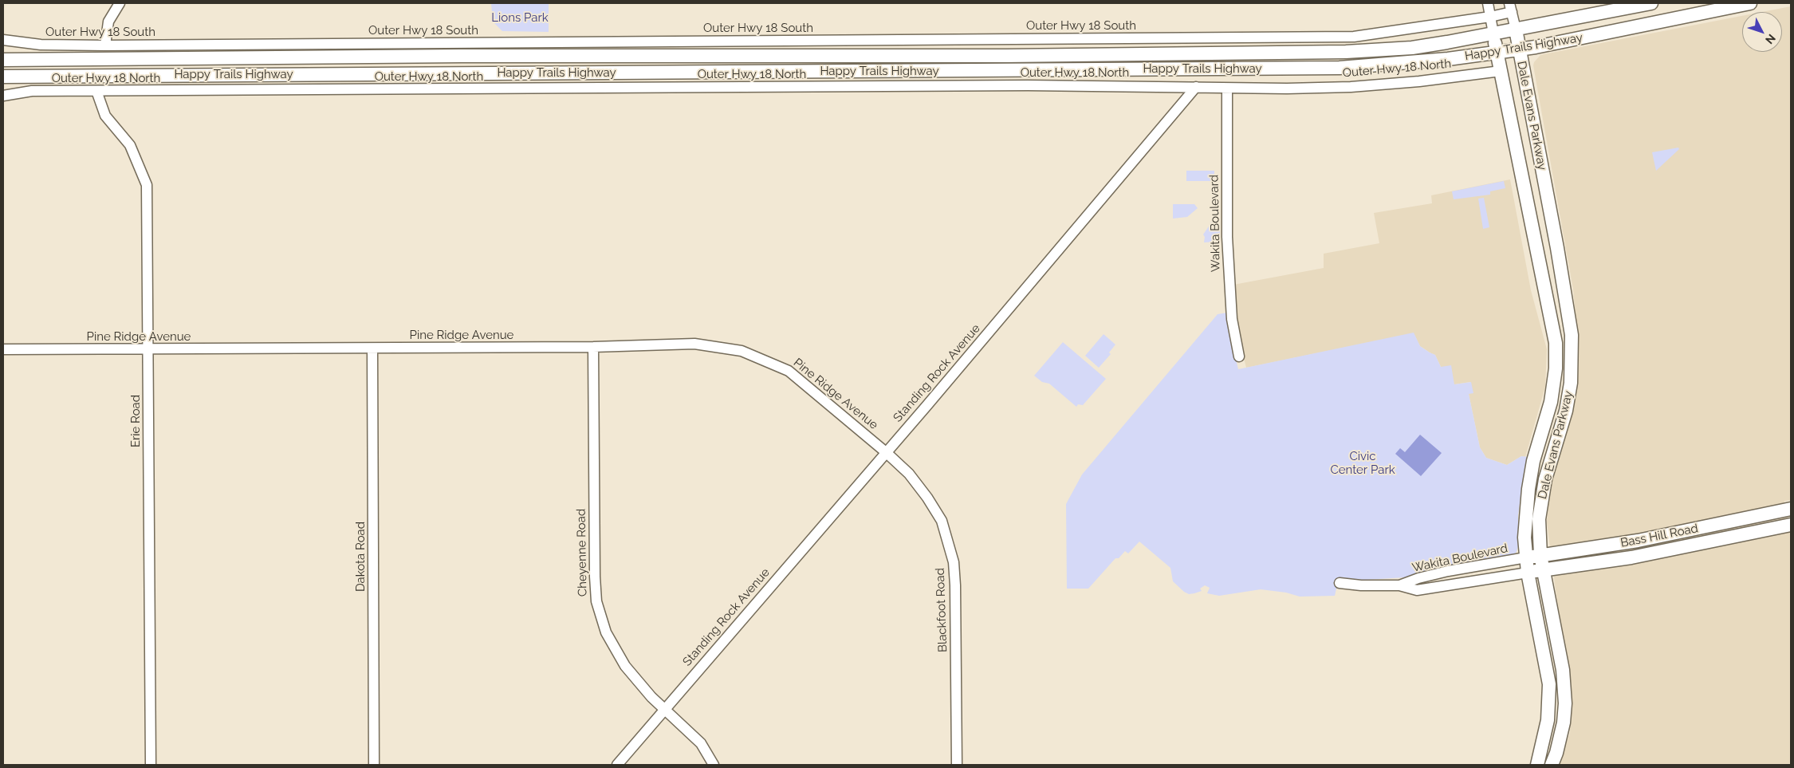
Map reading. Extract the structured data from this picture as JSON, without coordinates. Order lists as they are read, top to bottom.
{
  "streets": {
    "main road": ["Happy Trails Highway", "Dale Evans Parkway", "Bass Hill Road"],
    "street": [
      "Outer Hwy 18 South",
      "Outer Hwy 18 North",
      "Wakita Boulevard",
      "Pine Ridge Avenue",
      "Standing Rock Avenue",
      "Erie Road",
      "Cheyenne Road",
      "Dakota Road",
      "Blackfoot Road"
    ]
  },
  "crossings": [
    ["Happy Trails Highway", "Dale Evans Parkway"],
    ["Outer Hwy 18 North", "Dale Evans Parkway"],
    ["Outer Hwy 18 North", "Wakita Boulevard"],
    ["Outer Hwy 18 North", "Standing Rock Avenue"],
    ["Outer Hwy 18 North", "Erie Road"],
    ["Dale Evans Parkway", "Wakita Boulevard"],
    ["Dale Evans Parkway", "Bass Hill Road"],
    ["Wakita Boulevard", "Bass Hill Road"],
    ["Pine Ridge Avenue", "Standing Rock Avenue"],
    ["Pine Ridge Avenue", "Erie Road"],
    ["Pine Ridge Avenue", "Cheyenne Road"],
    ["Pine Ridge Avenue", "Dakota Road"],
    ["Pine Ridge Avenue", "Blackfoot Road"],
    ["Standing Rock Avenue", "Cheyenne Road"],
    ["Standing Rock Avenue", "Blackfoot Road"]
  ],
  "parks": ["Lions Park", "Civic Center Park"],
  "north": "bottom right"
}
